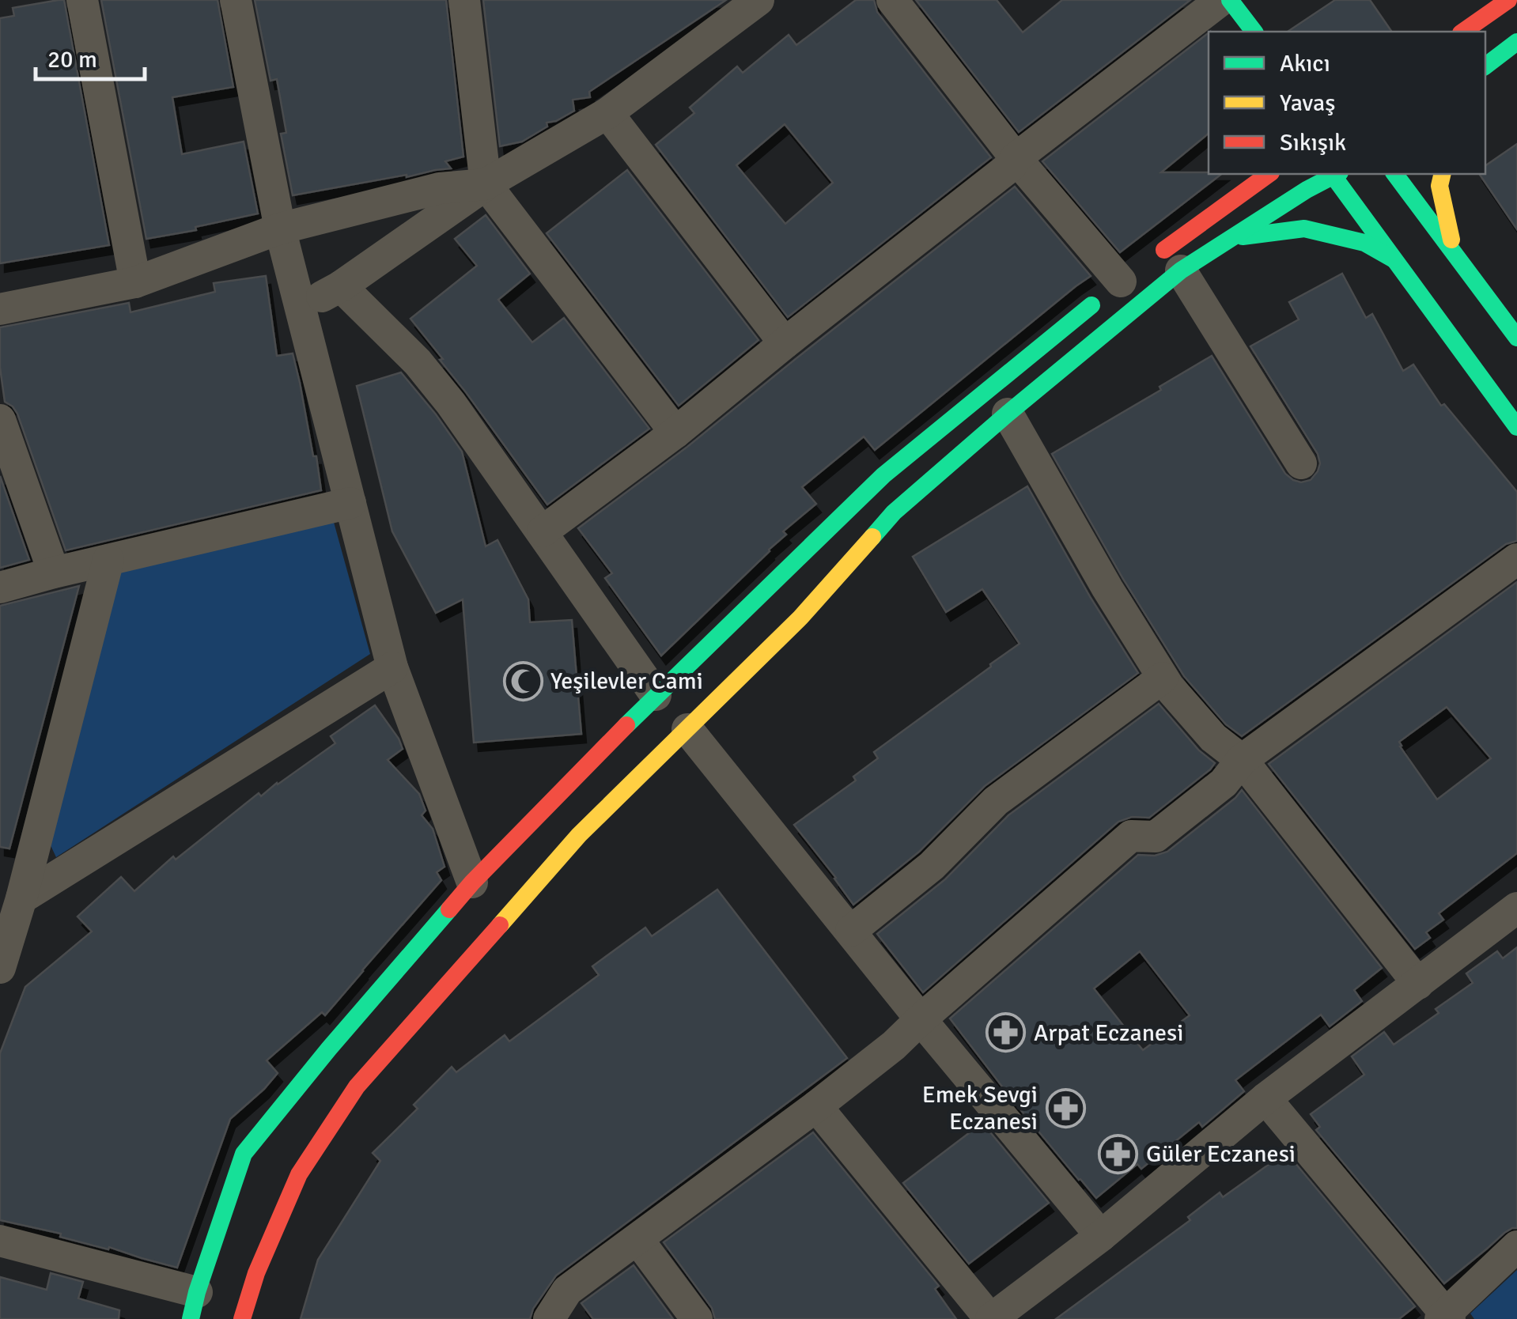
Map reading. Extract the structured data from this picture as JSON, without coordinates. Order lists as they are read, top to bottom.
{
  "places": {
    "mosque": ["Yeşilevler Cami"],
    "pharmacy": ["Arpat Eczanesi", "Emek Sevgi Eczanesi", "Güler Eczanesi"]
  },
  "legend": ["Akıcı", "Yavaş", "Sıkışık"],
  "scale_bar": "20 m"
}
